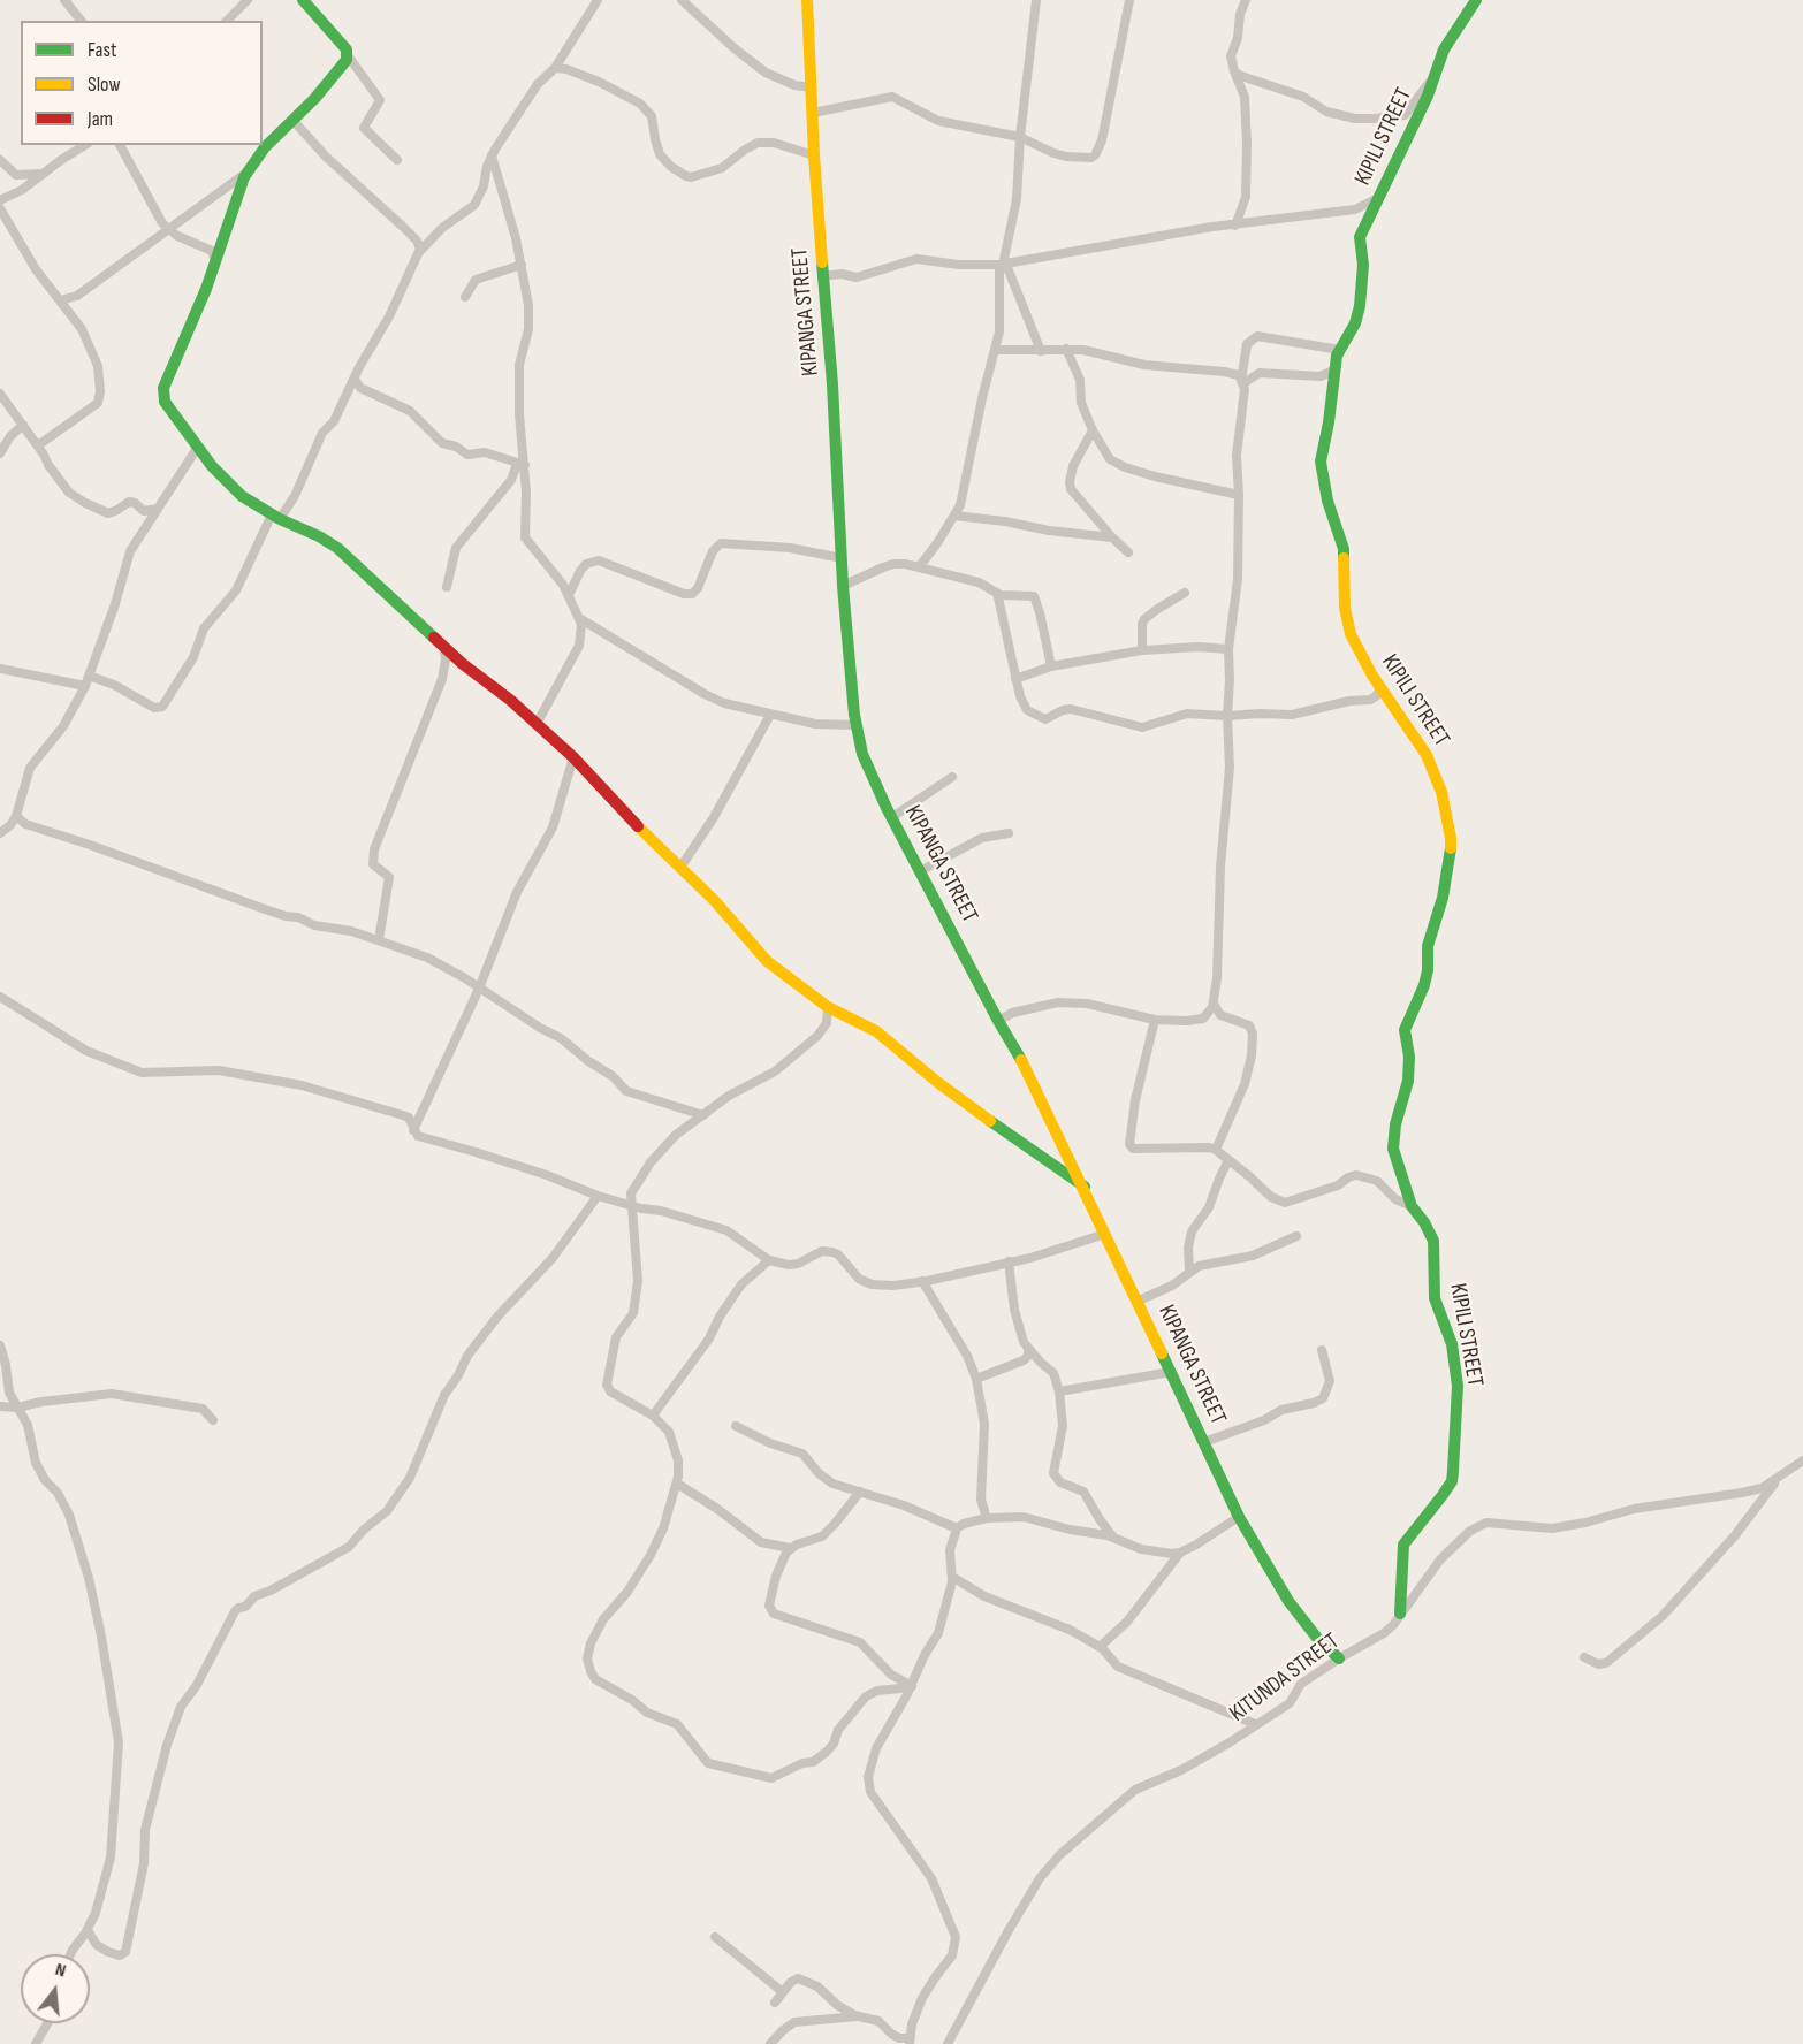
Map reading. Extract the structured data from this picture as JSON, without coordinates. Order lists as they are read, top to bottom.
{
  "streets": {
    "street": ["KIPILI STREET", "KIPANGA STREET", "KITUNDA STREET"]
  },
  "crossings": [
    ["KIPILI STREET", "KITUNDA STREET"],
    ["KIPANGA STREET", "KITUNDA STREET"]
  ],
  "legend": ["Fast", "Slow", "Jam"],
  "north": "top"
}
